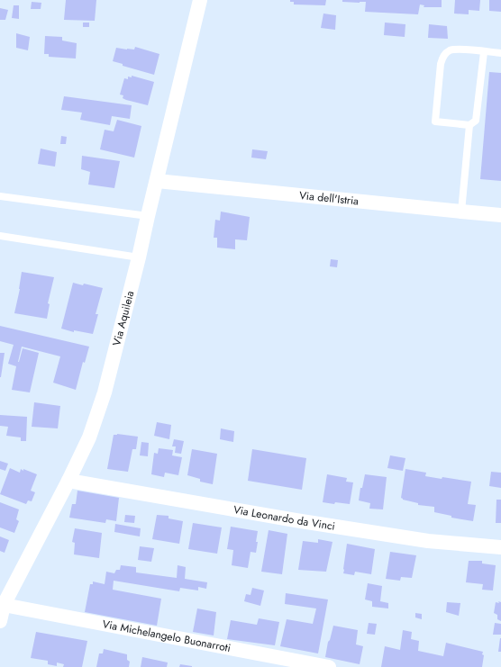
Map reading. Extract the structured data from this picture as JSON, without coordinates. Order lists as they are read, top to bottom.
{
  "streets": {
    "street": [
      "Via dell'Istria",
      "Via Aquileia",
      "Via Leonardo da Vinci",
      "Via Michelangelo Buonarroti"
    ]
  },
  "crossings": [
    ["Via dell'Istria", "Via Aquileia"],
    ["Via Aquileia", "Via Leonardo da Vinci"],
    ["Via Aquileia", "Via Michelangelo Buonarroti"]
  ]
}
